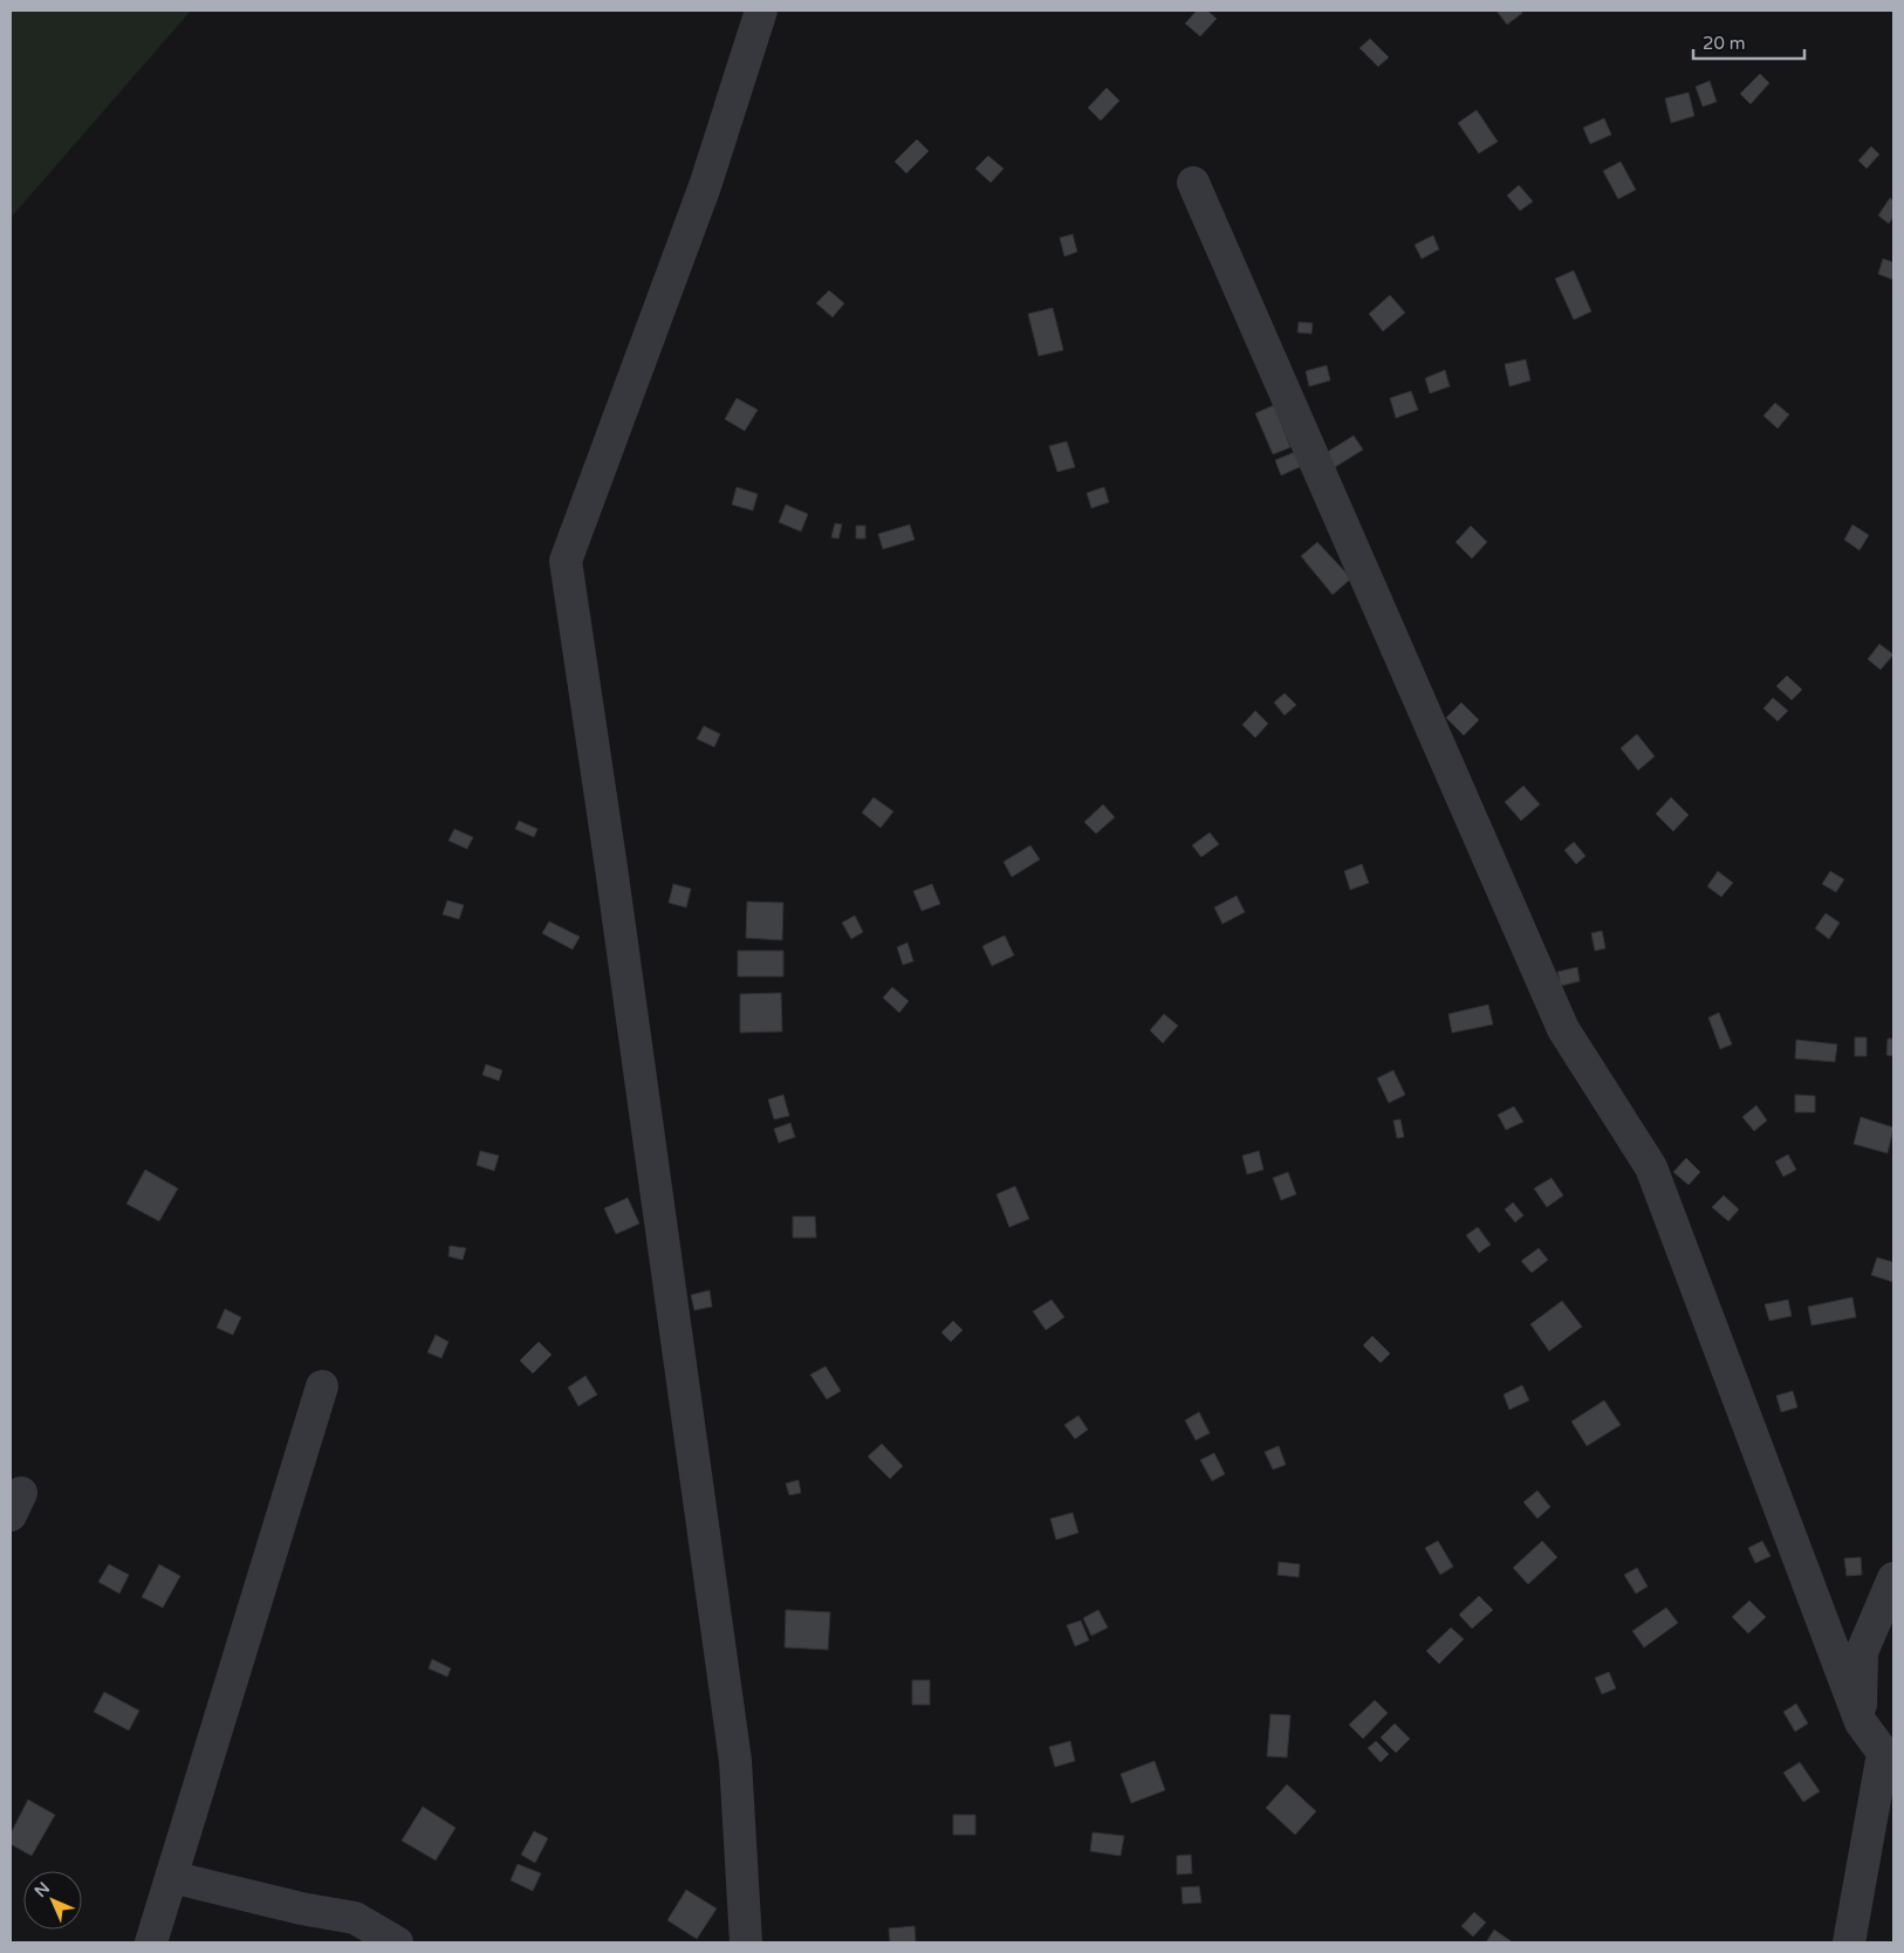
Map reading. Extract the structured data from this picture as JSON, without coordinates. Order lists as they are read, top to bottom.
{
  "scale_bar": "20 m",
  "north": "top left"
}
